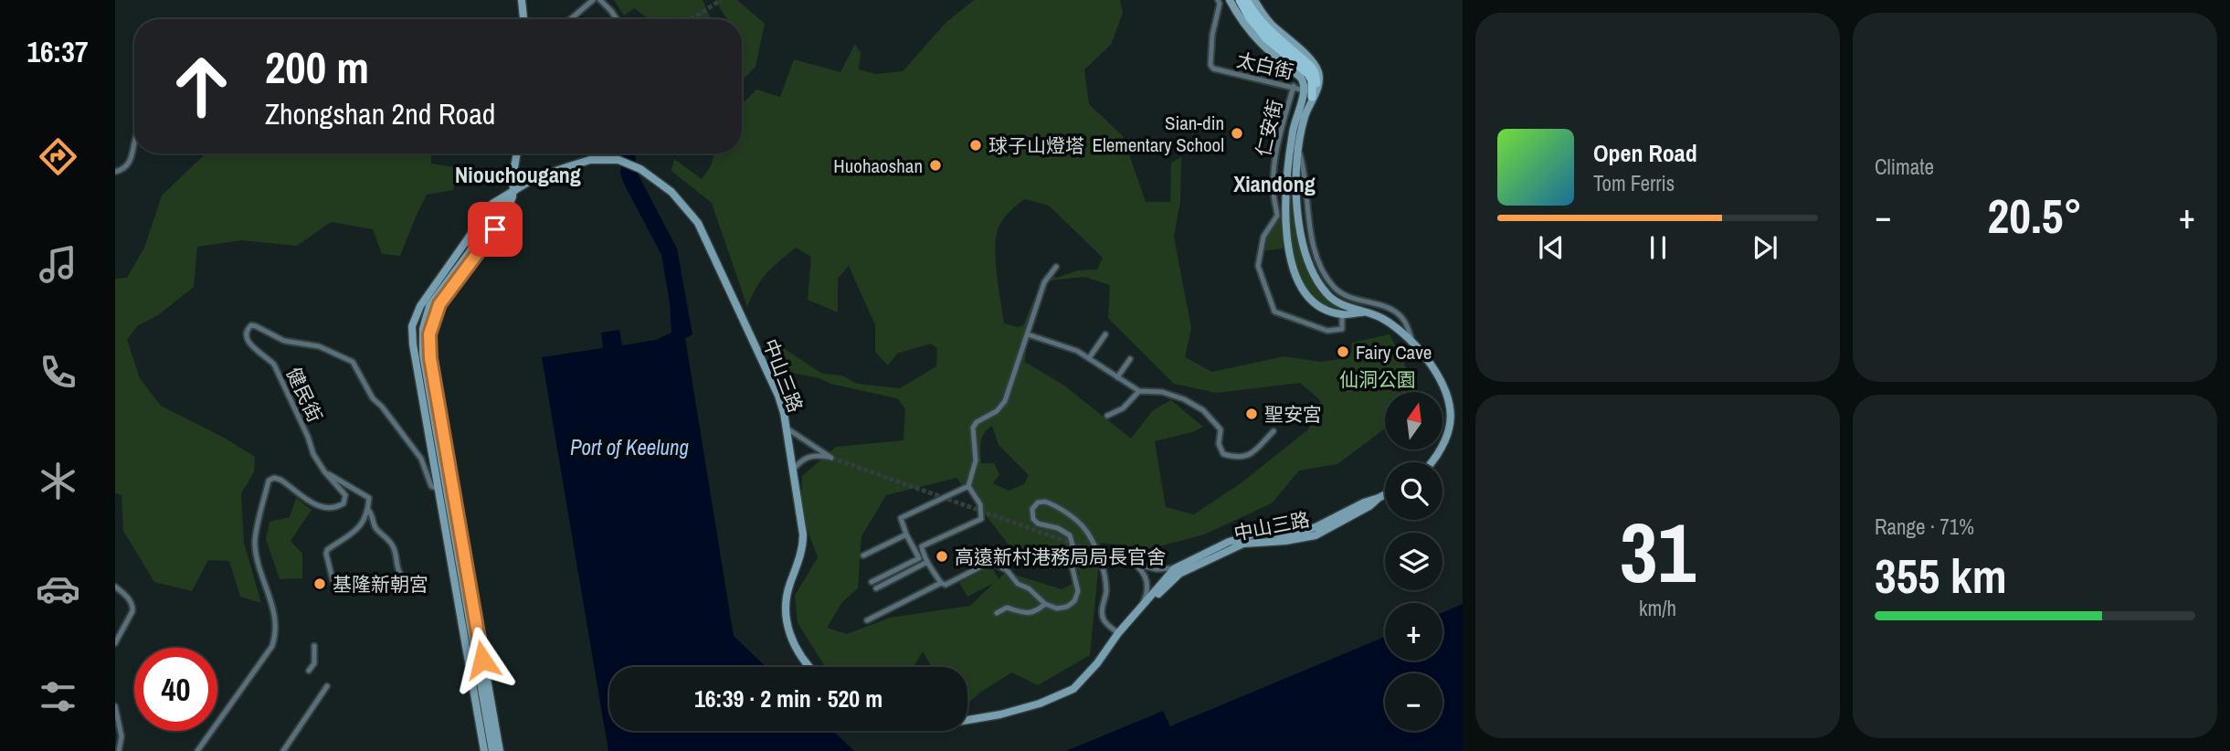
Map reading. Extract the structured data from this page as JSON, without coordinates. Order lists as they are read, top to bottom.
{
  "streets": {
    "street": [
      "太白街",
      "仁安街",
      "中山三路",
      "健民街"
    ]
  },
  "crossings": [
    ["太白街", "仁安街"]
  ],
  "districts": ["Niouchougang", "Xiandong"],
  "water": ["Port of Keelung"],
  "parks": ["仙洞公園"],
  "places": [
    "Sian-din Elementary School",
    "球子山燈塔",
    "Huohaoshan",
    "Fairy Cave",
    "聖安宮",
    "高遠新村港務局局長官舍",
    "基隆新朝宮"
  ],
  "north": "top",
  "page": {
    "tabs": "16:37",
    "tile": [
      "Climate",
      ["31", "km/h"],
      ["Range · 71%", "355 km"]
    ],
    "turn": ["200 m", "Zhongshan 2nd Road"],
    "song": ["Open Road", "Tom Ferris"],
    "heat": ["−", "20.5°", "+"],
    "map_buttons": ["+", "−"],
    "limit": "40",
    "trip": "16:39 · 2 min · 520 m"
  }
}
